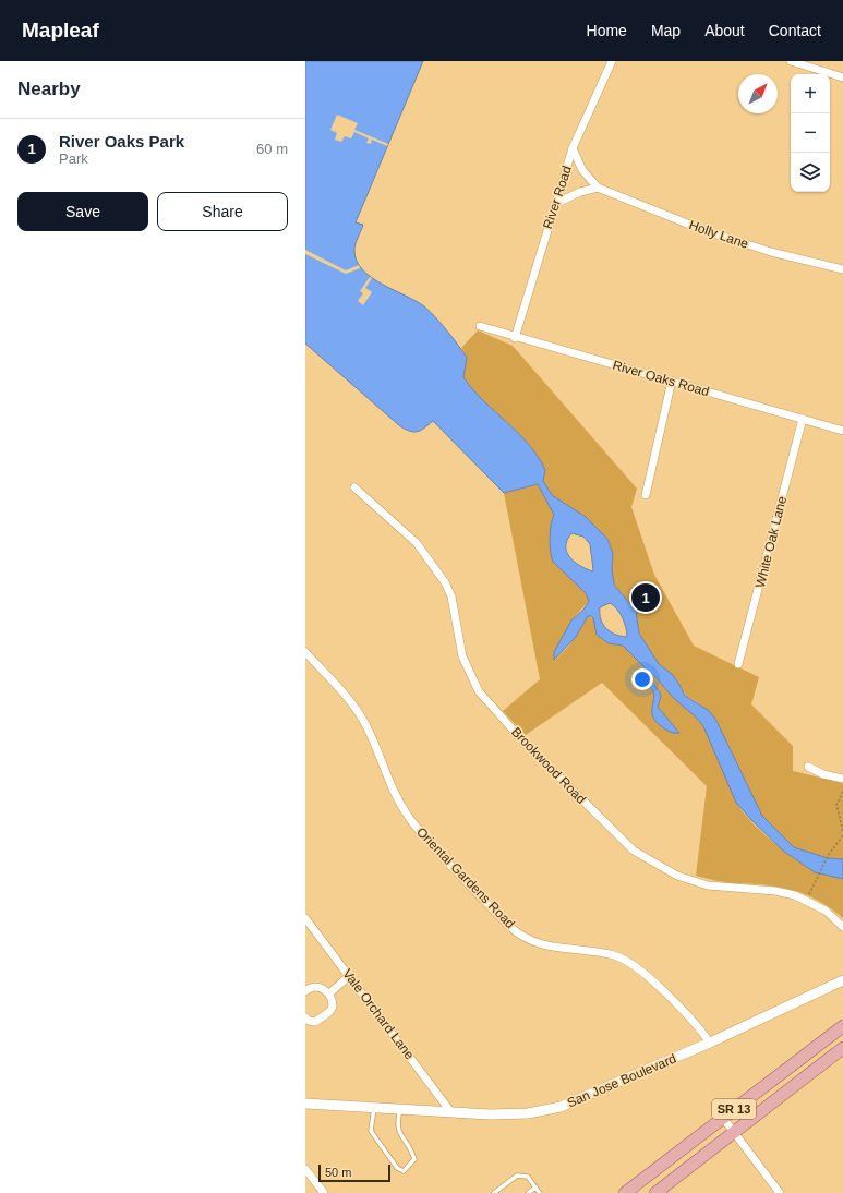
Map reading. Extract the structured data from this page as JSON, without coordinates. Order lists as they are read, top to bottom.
{
  "streets": {
    "main road": ["SR 13"],
    "street": [
      "River Road",
      "Holly Lane",
      "River Oaks Road",
      "White Oak Lane",
      "Brookwood Road",
      "Oriental Gardens Road",
      "Vale Orchard Lane",
      "San Jose Boulevard"
    ]
  },
  "crossings": [
    ["River Road", "Holly Lane"],
    ["River Road", "River Oaks Road"],
    ["River Oaks Road", "White Oak Lane"],
    ["Oriental Gardens Road", "San Jose Boulevard"],
    ["Vale Orchard Lane", "San Jose Boulevard"]
  ],
  "scale_bar": "50 m",
  "north": "top right",
  "page": {
    "header": "Mapleaf",
    "nav": [
      "Home",
      "Map",
      "About",
      "Contact"
    ],
    "heading": "Nearby",
    "map_buttons": ["+", "−"],
    "list": [
      {
        "mark": "1",
        "name": "River Oaks Park",
        "note": "Park",
        "value": "60 m"
      }
    ],
    "buttons": ["Save", "Share"],
    "pins": "1",
    "scale": "50 m"
  }
}
